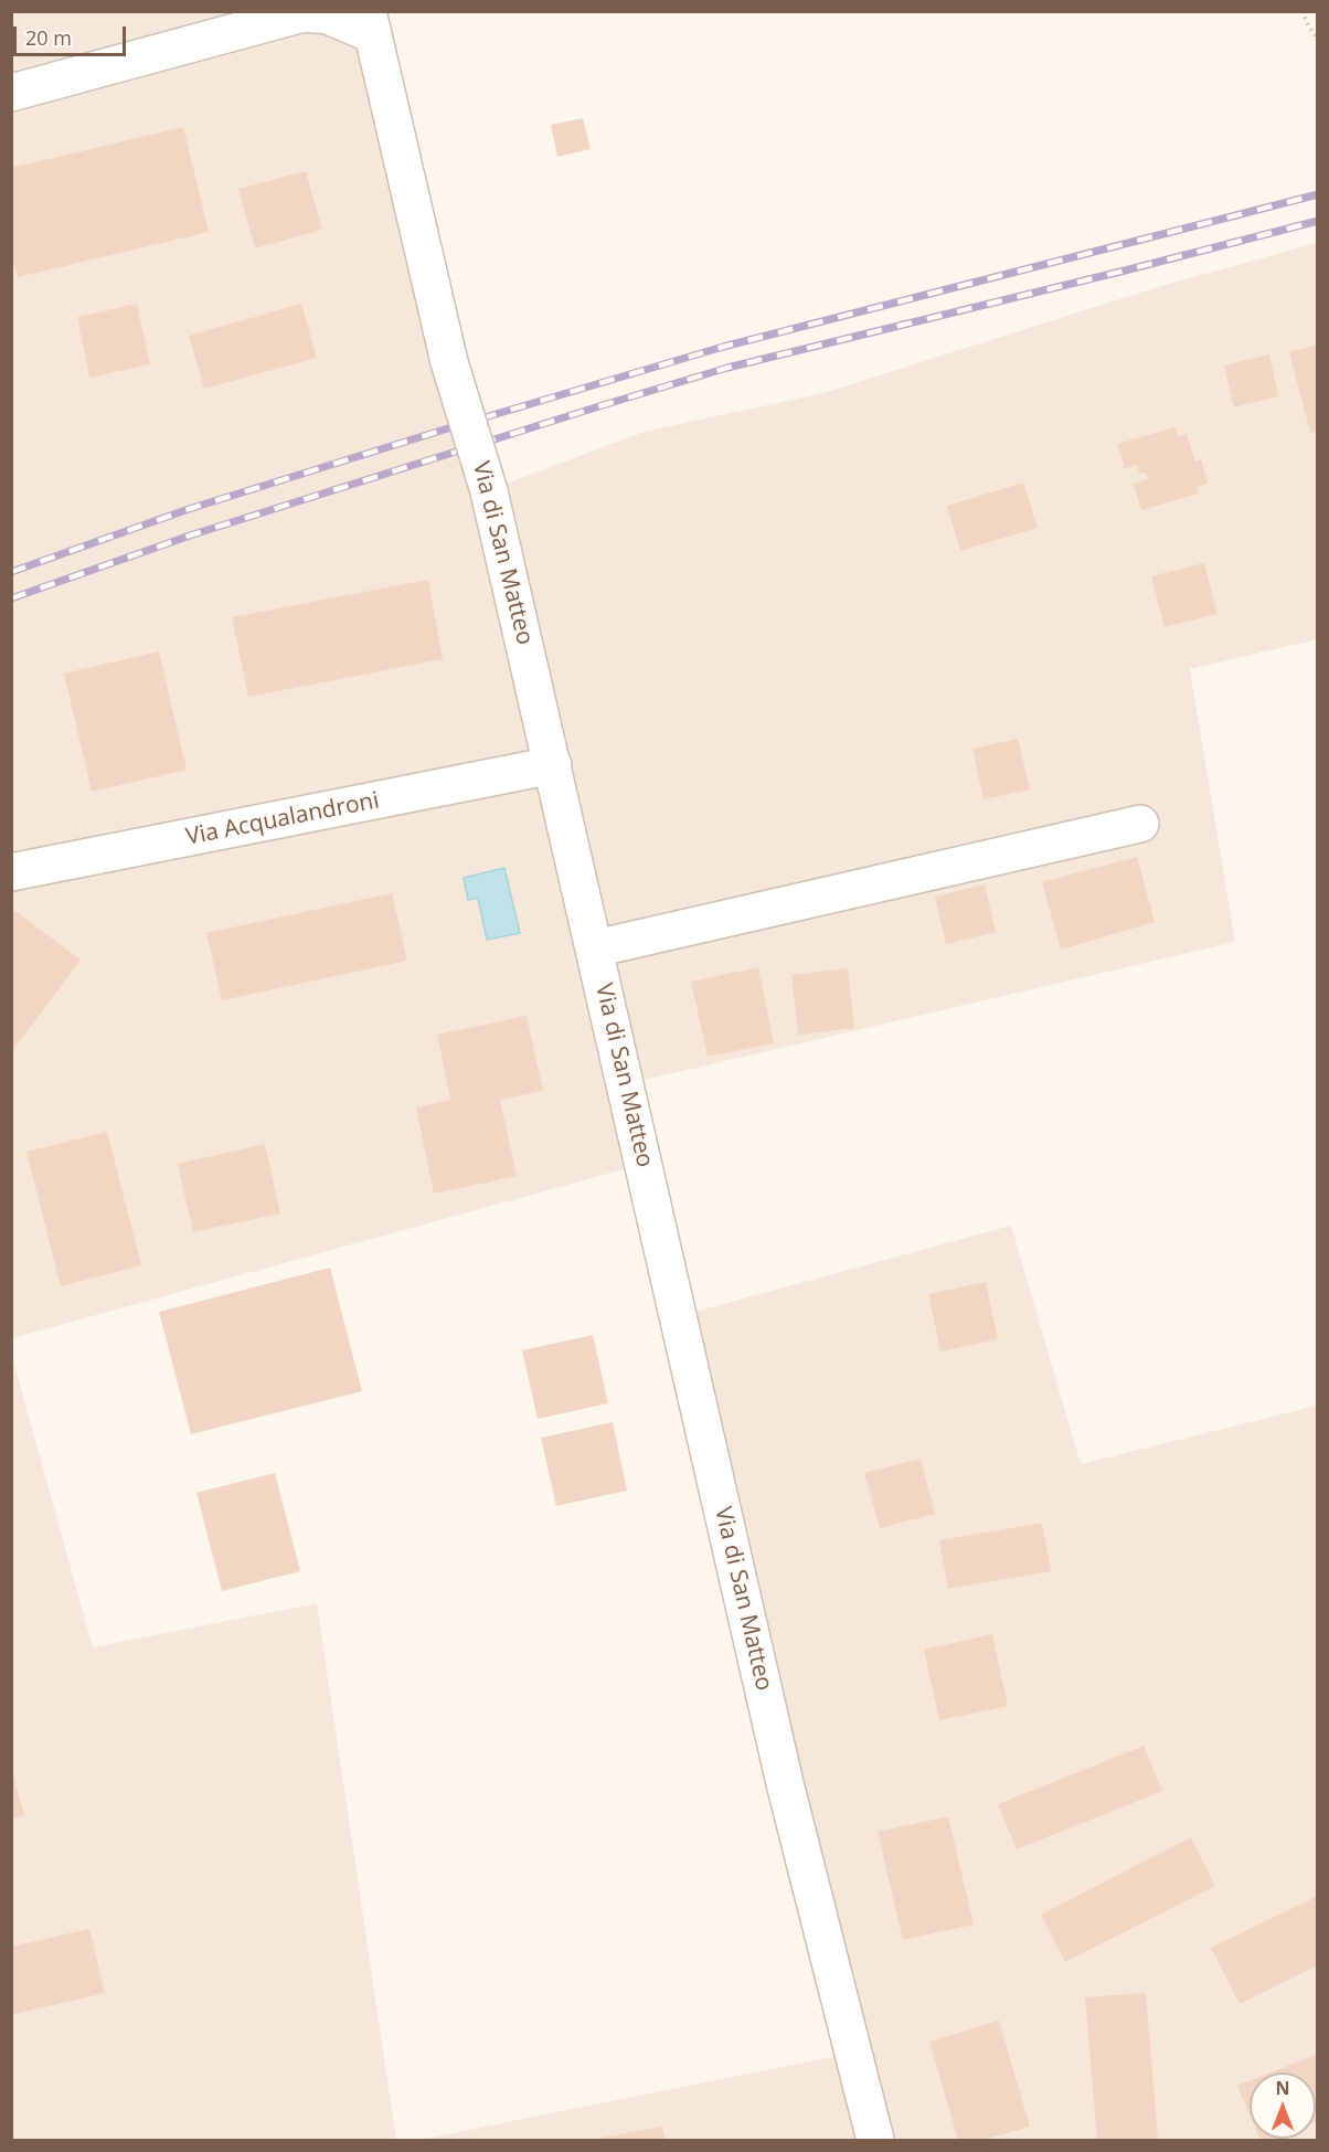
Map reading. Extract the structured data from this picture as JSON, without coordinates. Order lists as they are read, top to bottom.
{
  "streets": {
    "street": ["Via di San Matteo", "Via Acqualandroni"]
  },
  "crossings": [
    ["Via di San Matteo", "Via Acqualandroni"]
  ],
  "scale_bar": "20 m",
  "north": "top"
}
